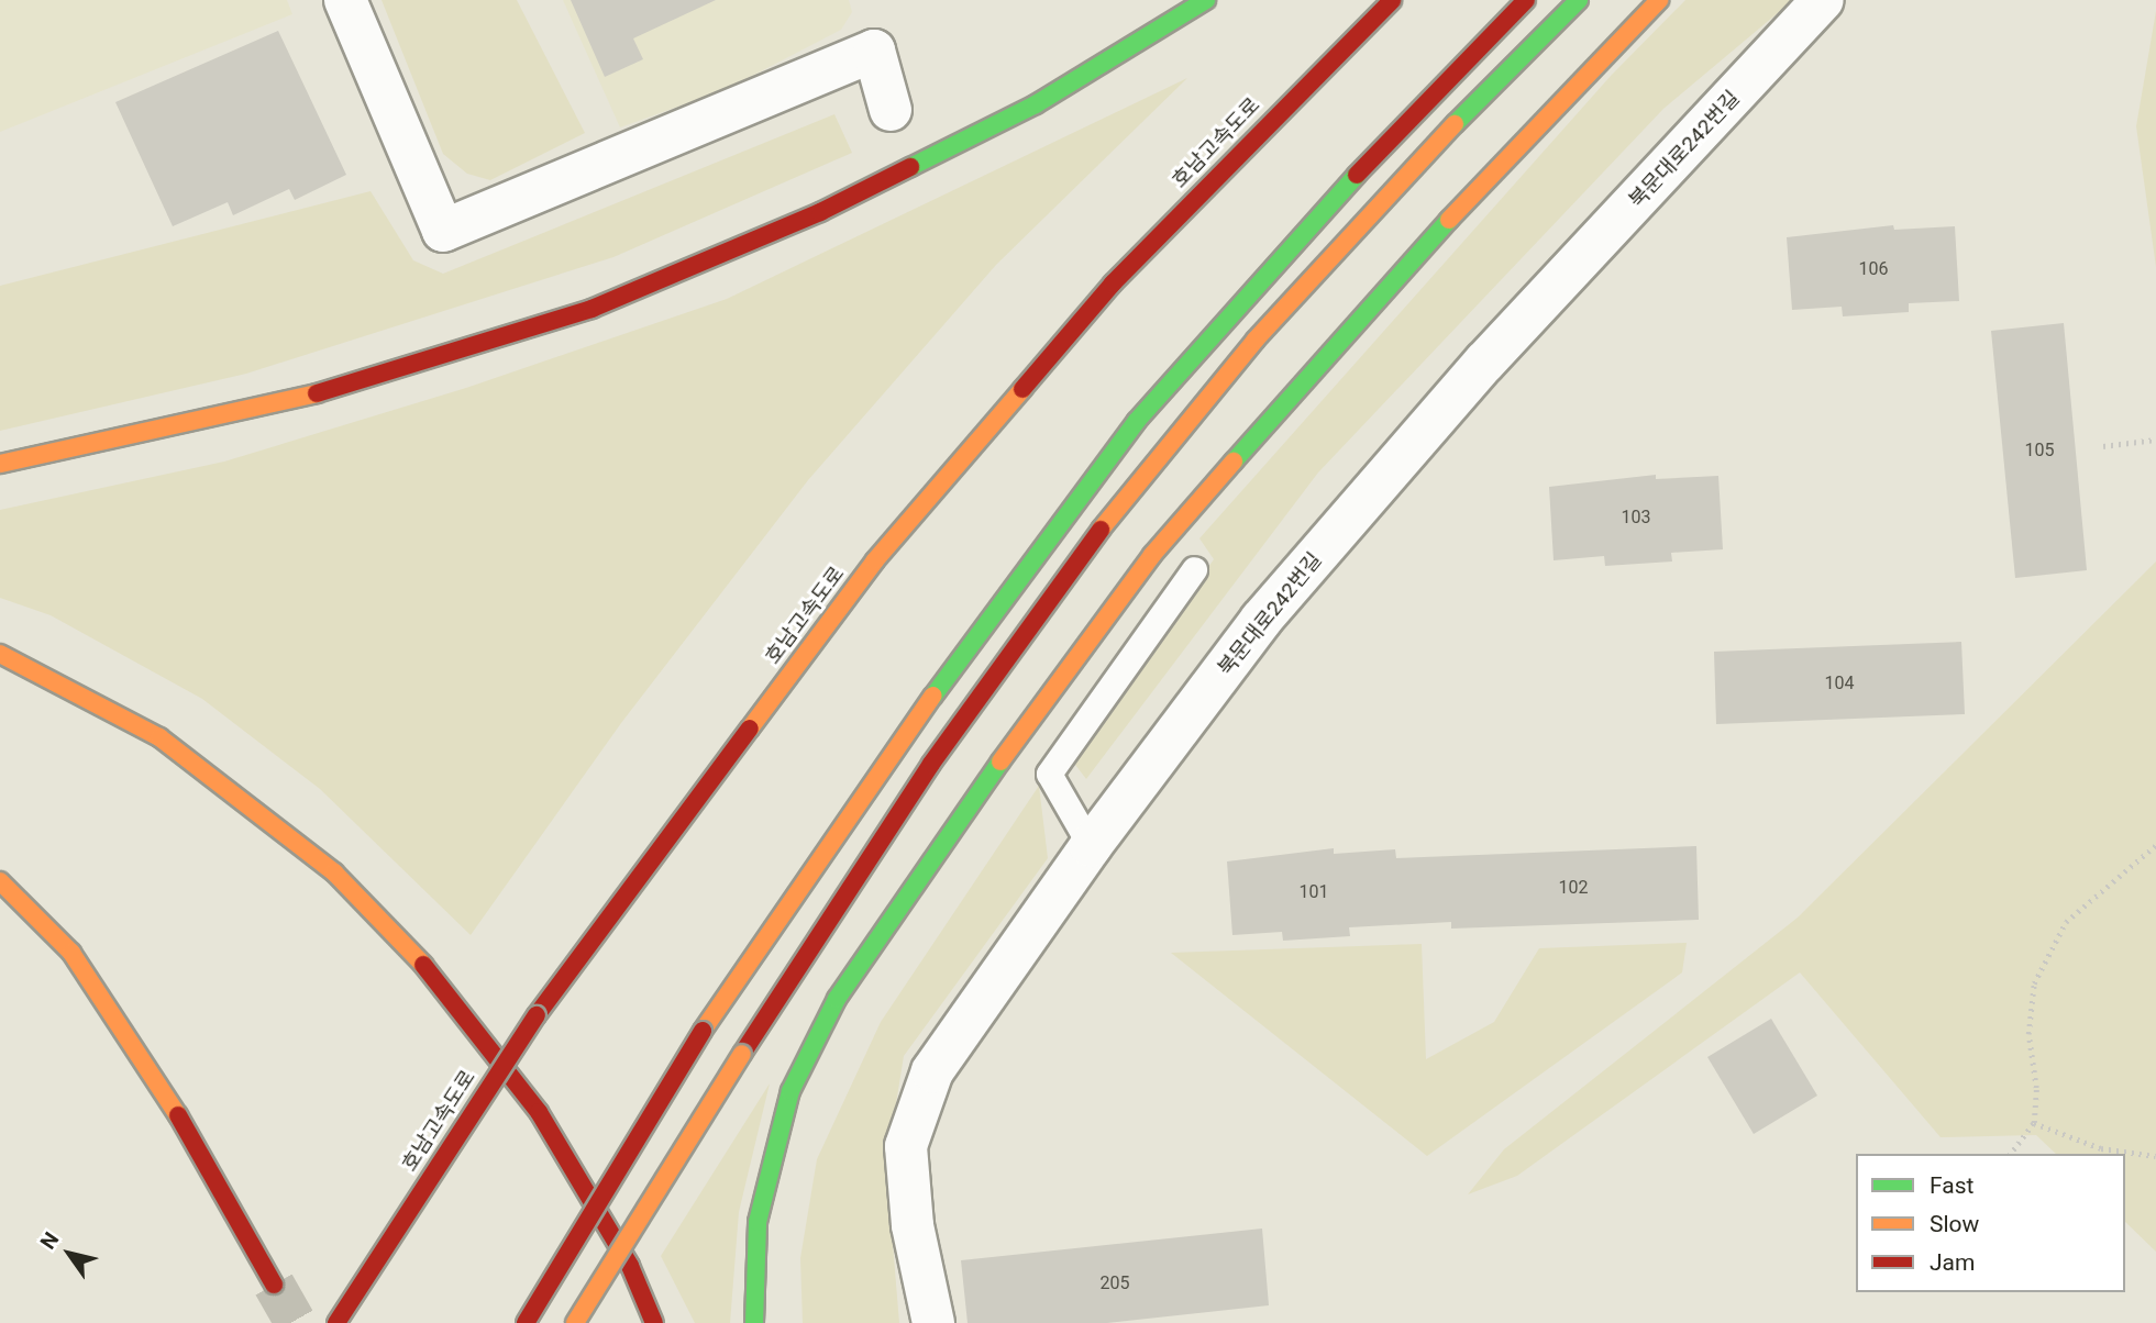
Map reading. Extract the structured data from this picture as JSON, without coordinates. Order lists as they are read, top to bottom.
{
  "streets": {
    "highway": ["호남고속도로"],
    "street": ["북문대로242번길"]
  },
  "house_numbers": [
    "106",
    "105",
    "103",
    "104",
    "102",
    "101",
    "205"
  ],
  "legend": ["Fast", "Slow", "Jam"],
  "north": "top left"
}
